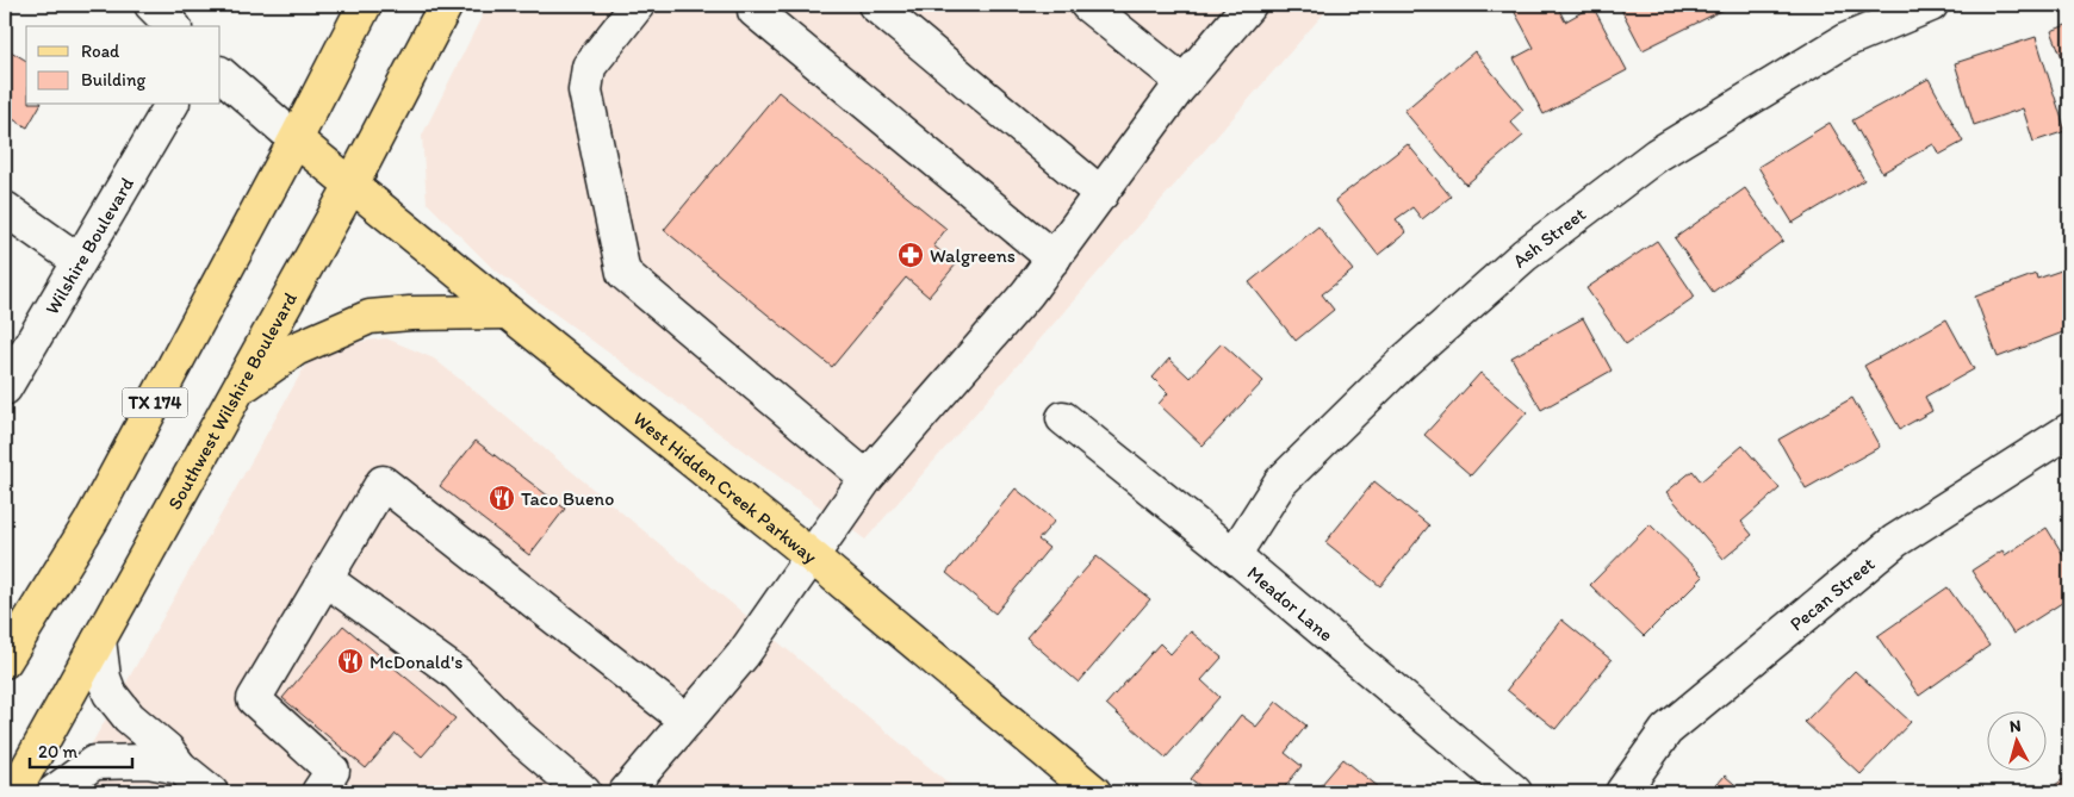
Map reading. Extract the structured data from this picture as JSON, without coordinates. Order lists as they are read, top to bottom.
{
  "streets": {
    "main road": ["Southwest Wilshire Boulevard", "TX 174", "West Hidden Creek Parkway"],
    "street": [
      "Ash Street",
      "Wilshire Boulevard",
      "Pecan Street",
      "Meador Lane"
    ]
  },
  "crossings": [
    ["Ash Street", "Meador Lane"],
    ["Southwest Wilshire Boulevard", "West Hidden Creek Parkway"],
    ["TX 174", "West Hidden Creek Parkway"]
  ],
  "places": {
    "pharmacy": ["Walgreens"],
    "restaurant": ["Taco Bueno", "McDonald's"]
  },
  "legend": ["Road", "Building"],
  "scale_bar": "20 m",
  "north": "top"
}
